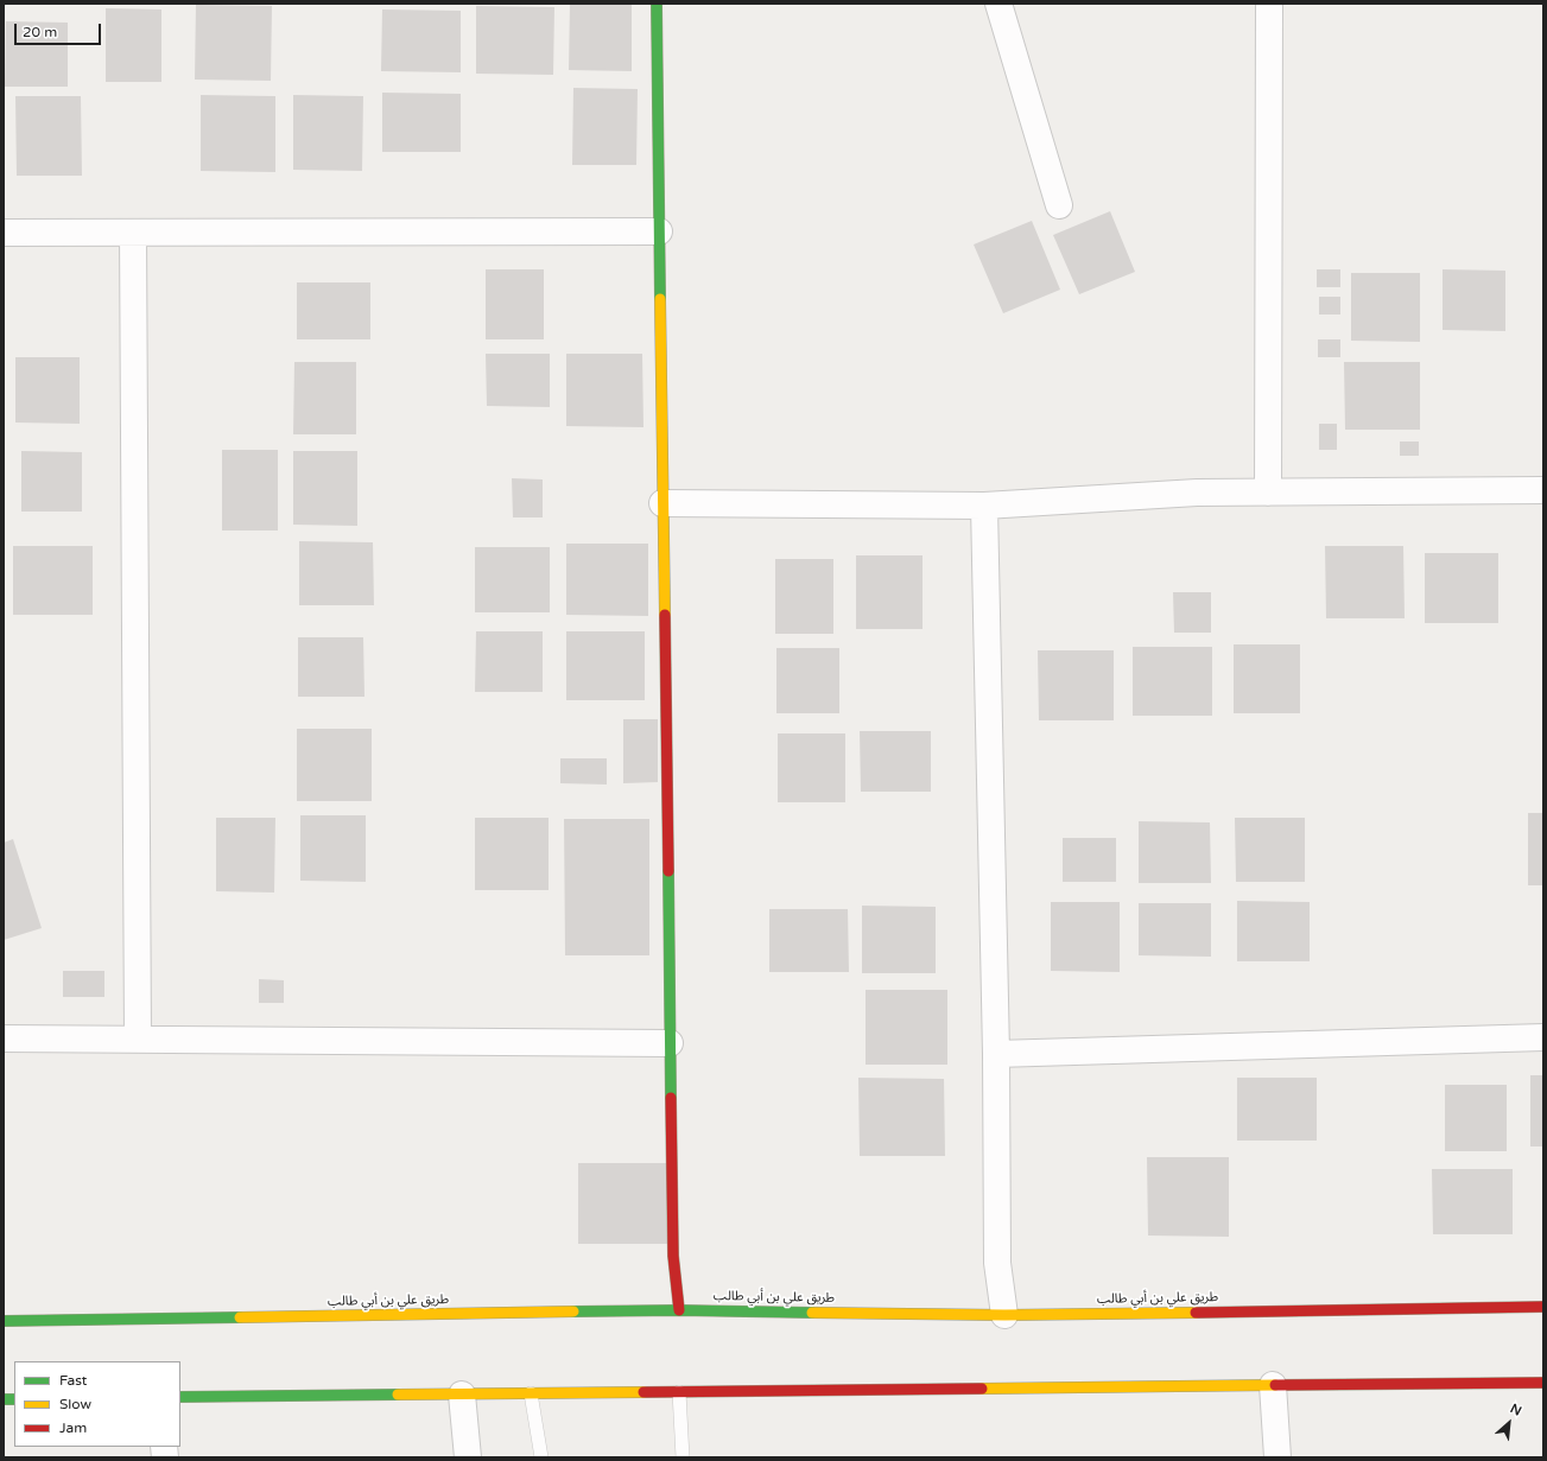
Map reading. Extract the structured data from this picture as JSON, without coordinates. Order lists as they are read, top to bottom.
{
  "streets": {
    "main road": ["طريق علي بن أبي طالب"]
  },
  "legend": ["Fast", "Slow", "Jam"],
  "scale_bar": "20 m",
  "north": "top right"
}
